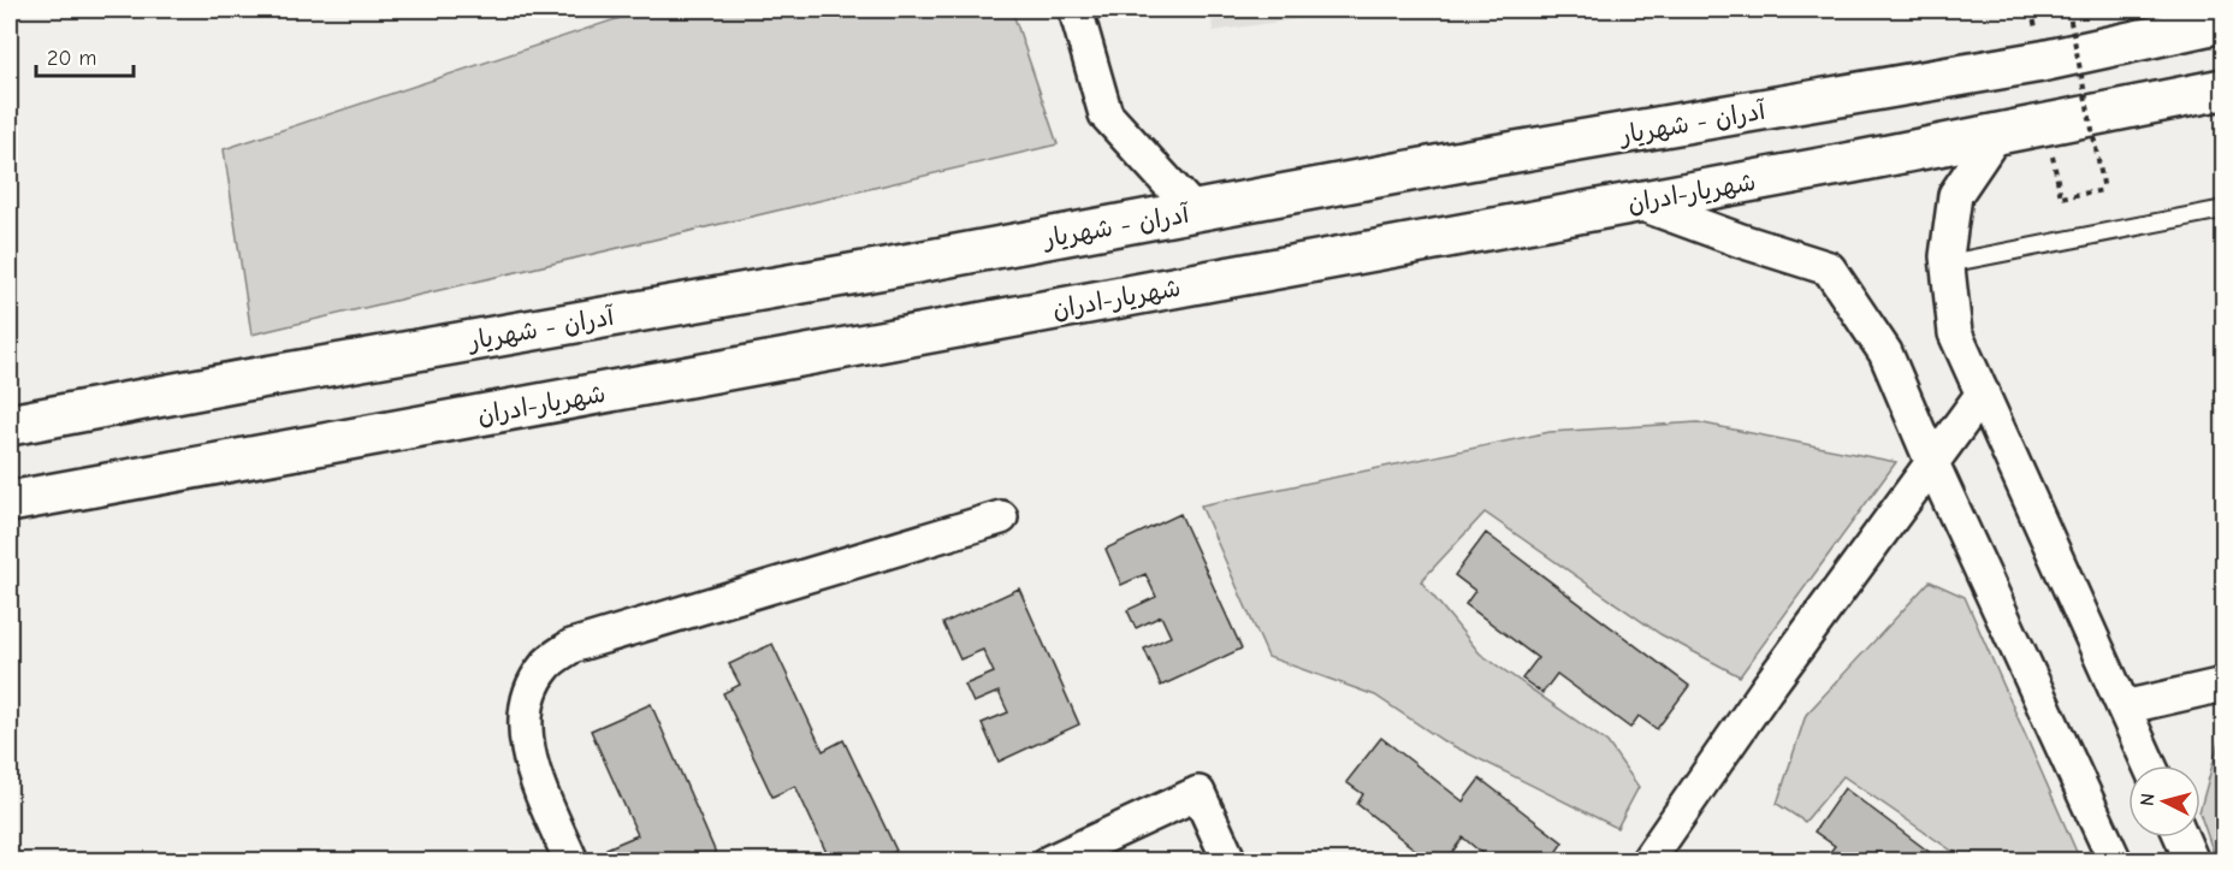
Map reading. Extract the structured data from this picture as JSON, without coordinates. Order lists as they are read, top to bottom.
{
  "streets": {
    "main road": ["آدران - شهریار", "شهریار-ادران"]
  },
  "scale_bar": "20 m",
  "north": "left"
}
